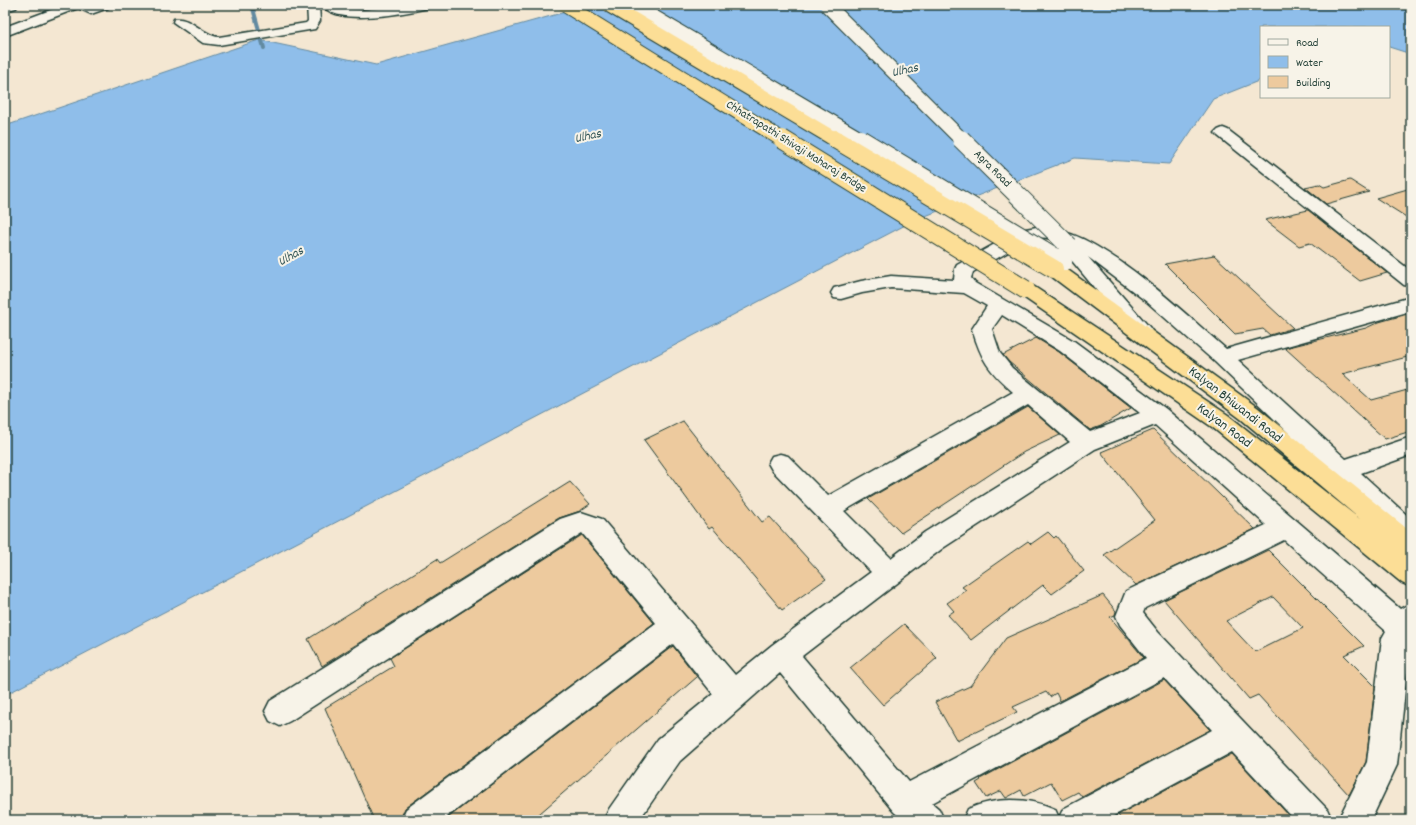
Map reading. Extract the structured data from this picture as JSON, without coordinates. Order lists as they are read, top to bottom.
{
  "streets": {
    "highway": ["Chhatrapathi Shivaji Maharaj Bridge", "Kalyan Bhiwandi Road", "Kalyan Road"],
    "street": ["Agra Road"]
  },
  "crossings": [
    ["Chhatrapathi Shivaji Maharaj Bridge", "Agra Road"],
    ["Chhatrapathi Shivaji Maharaj Bridge", "Kalyan Bhiwandi Road"],
    ["Chhatrapathi Shivaji Maharaj Bridge", "Kalyan Road"],
    ["Agra Road", "Kalyan Bhiwandi Road"]
  ],
  "water": ["Ulhas"],
  "legend": ["Road", "Water", "Building"]
}
